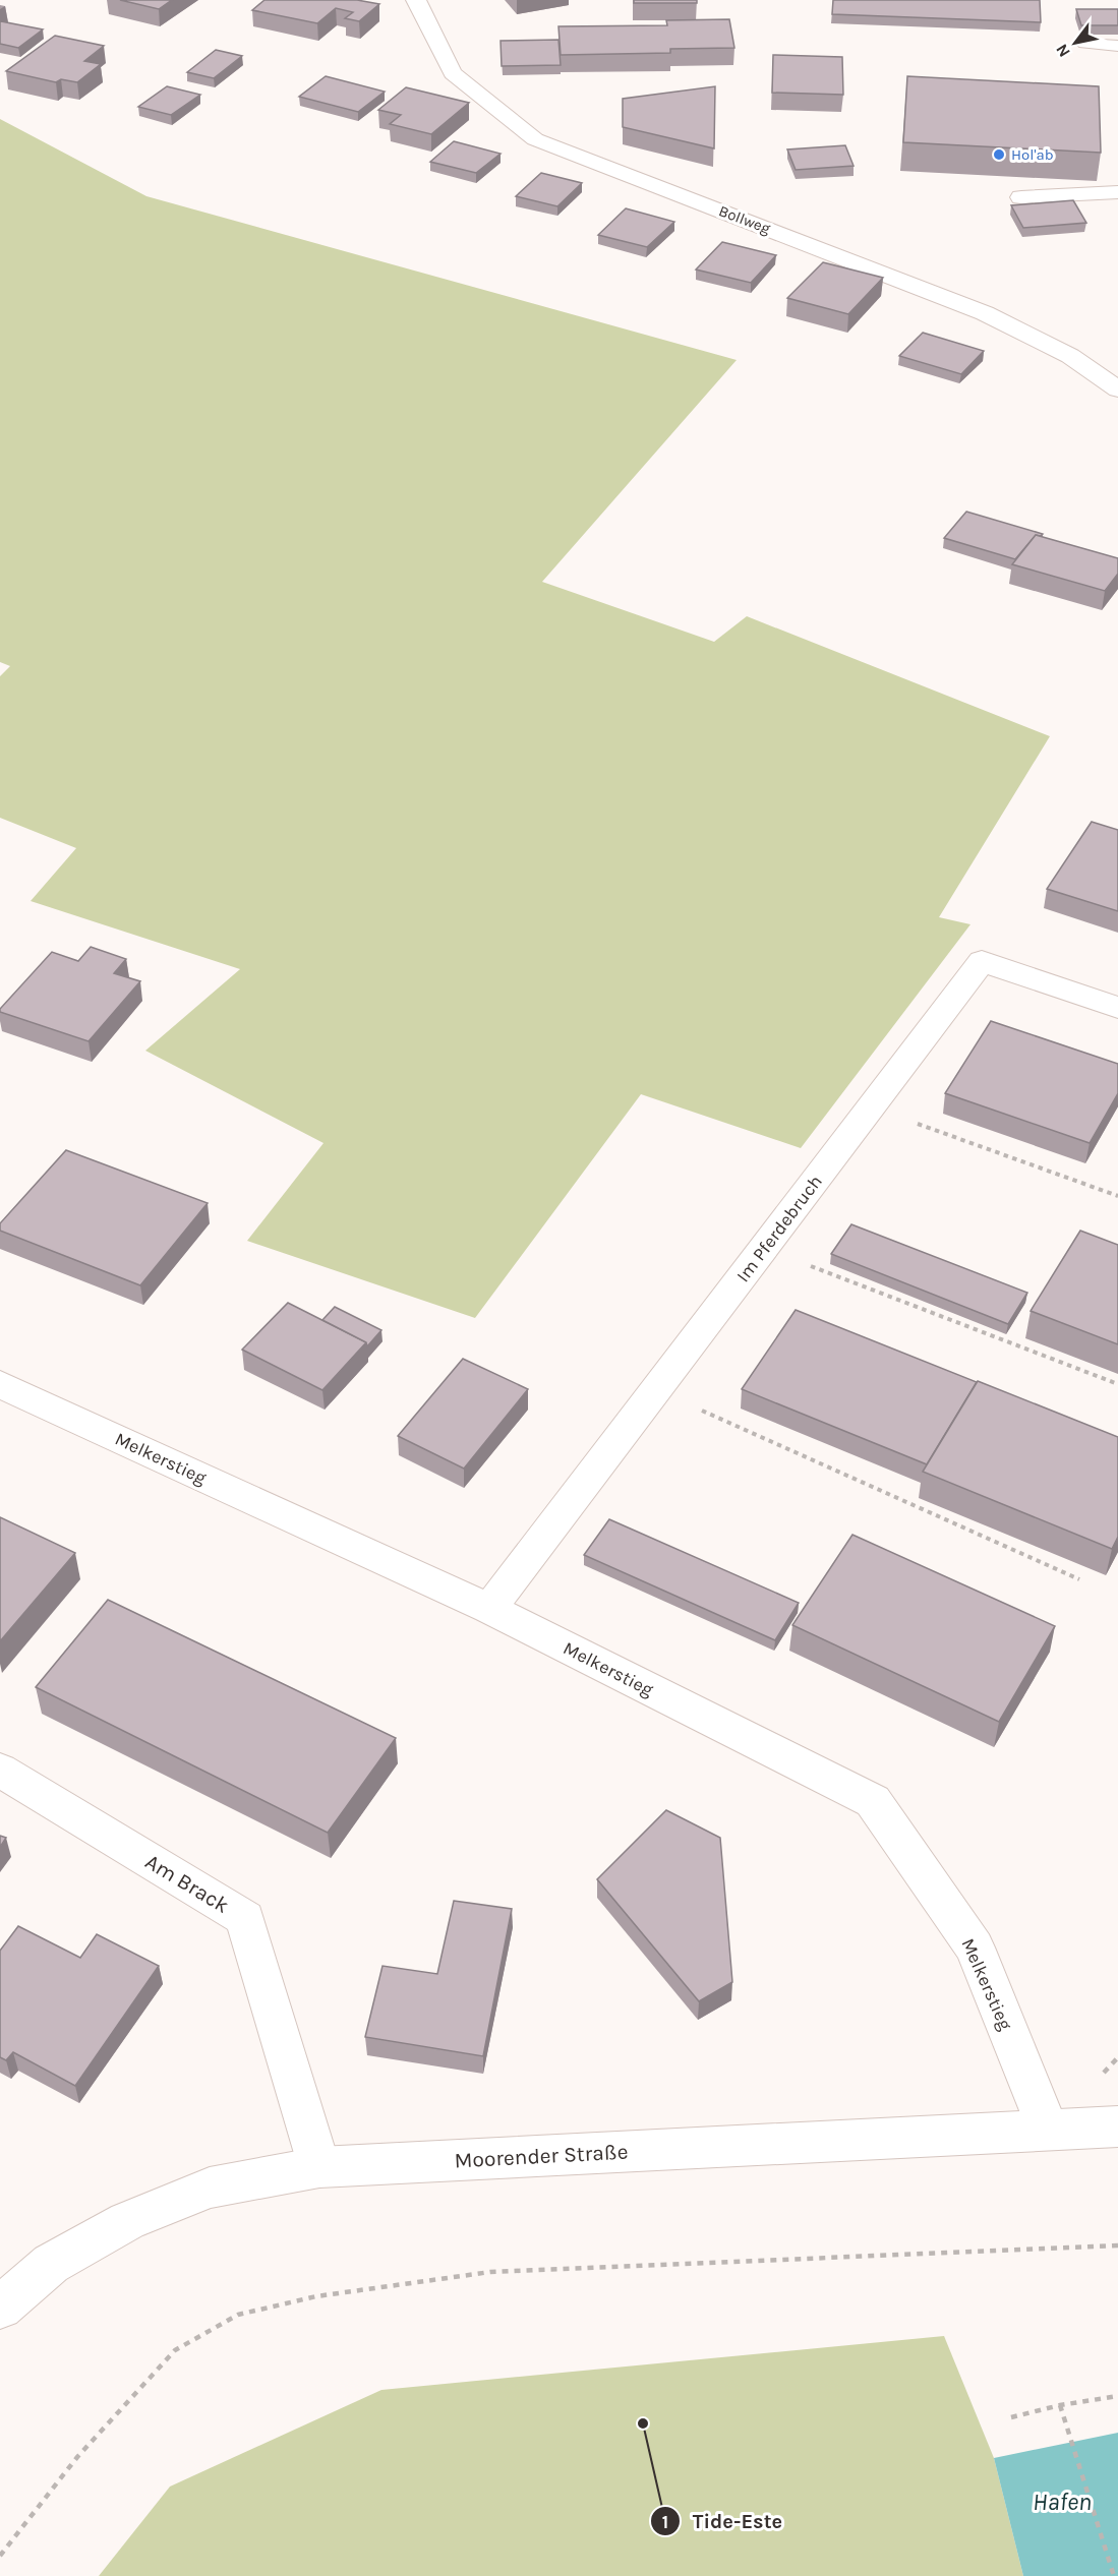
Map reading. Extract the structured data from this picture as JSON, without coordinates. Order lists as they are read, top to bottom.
{
  "streets": {
    "street": [
      "Bollweg",
      "Im Pferdebruch",
      "Melkerstieg",
      "Am Brack",
      "Moorender Straße"
    ]
  },
  "crossings": [
    ["Im Pferdebruch", "Melkerstieg"],
    ["Melkerstieg", "Moorender Straße"],
    ["Am Brack", "Moorender Straße"]
  ],
  "water": ["Hafen"],
  "places": ["Hol'ab", "Tide-Este"],
  "north": "bottom left"
}
